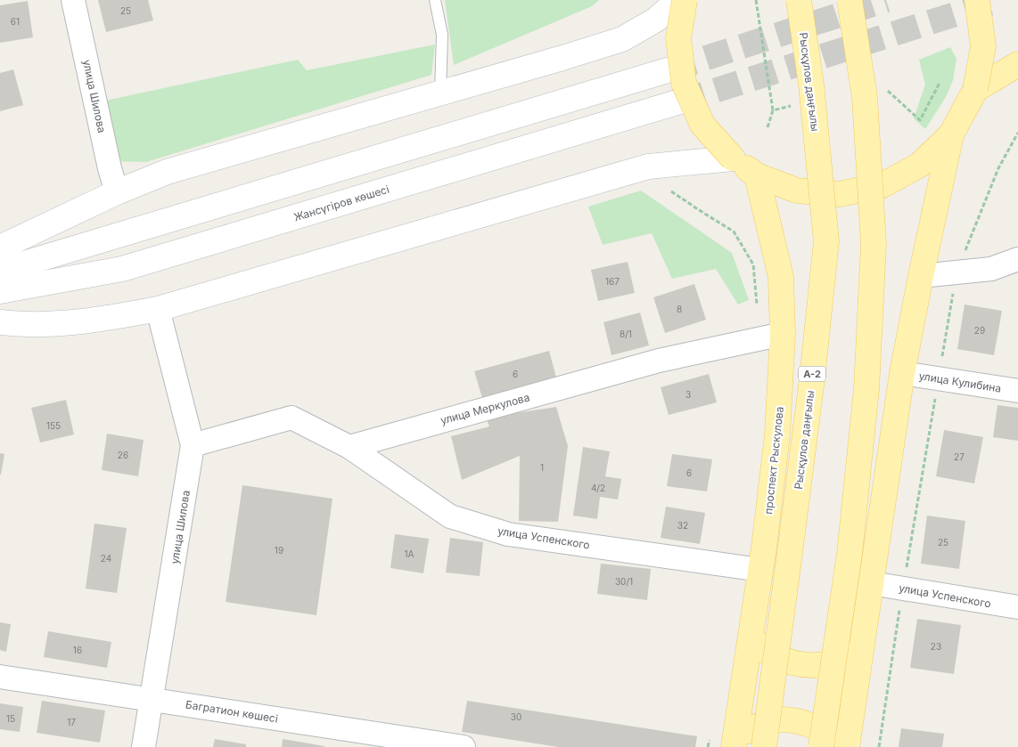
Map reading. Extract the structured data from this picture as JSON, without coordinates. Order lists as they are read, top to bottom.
{
  "streets": {
    "main road": [
      "Рысқұлов даңғылы",
      "Жансүгіров көшесі",
      "A-2",
      "проспект Рыскулова"
    ],
    "street": [
      "улица Шилова",
      "улица Кулибина",
      "улица Меркулова",
      "улица Успенского",
      "Багратион көшесі"
    ]
  },
  "crossings": [
    ["улица Шилова", "Багратион көшесі"],
    ["улица Меркулова", "проспект Рыскулова"],
    ["улица Меркулова", "улица Успенского"],
    ["проспект Рыскулова", "улица Успенского"]
  ],
  "house_numbers": [
    "25",
    "61",
    "167",
    "8",
    "29",
    "8/1",
    "6",
    "3",
    "155",
    "26",
    "27",
    "1",
    "6",
    "4/2",
    "32",
    "25",
    "19",
    "1А",
    "24",
    "30/1",
    "23",
    "16",
    "30",
    "15",
    "17"
  ]
}
